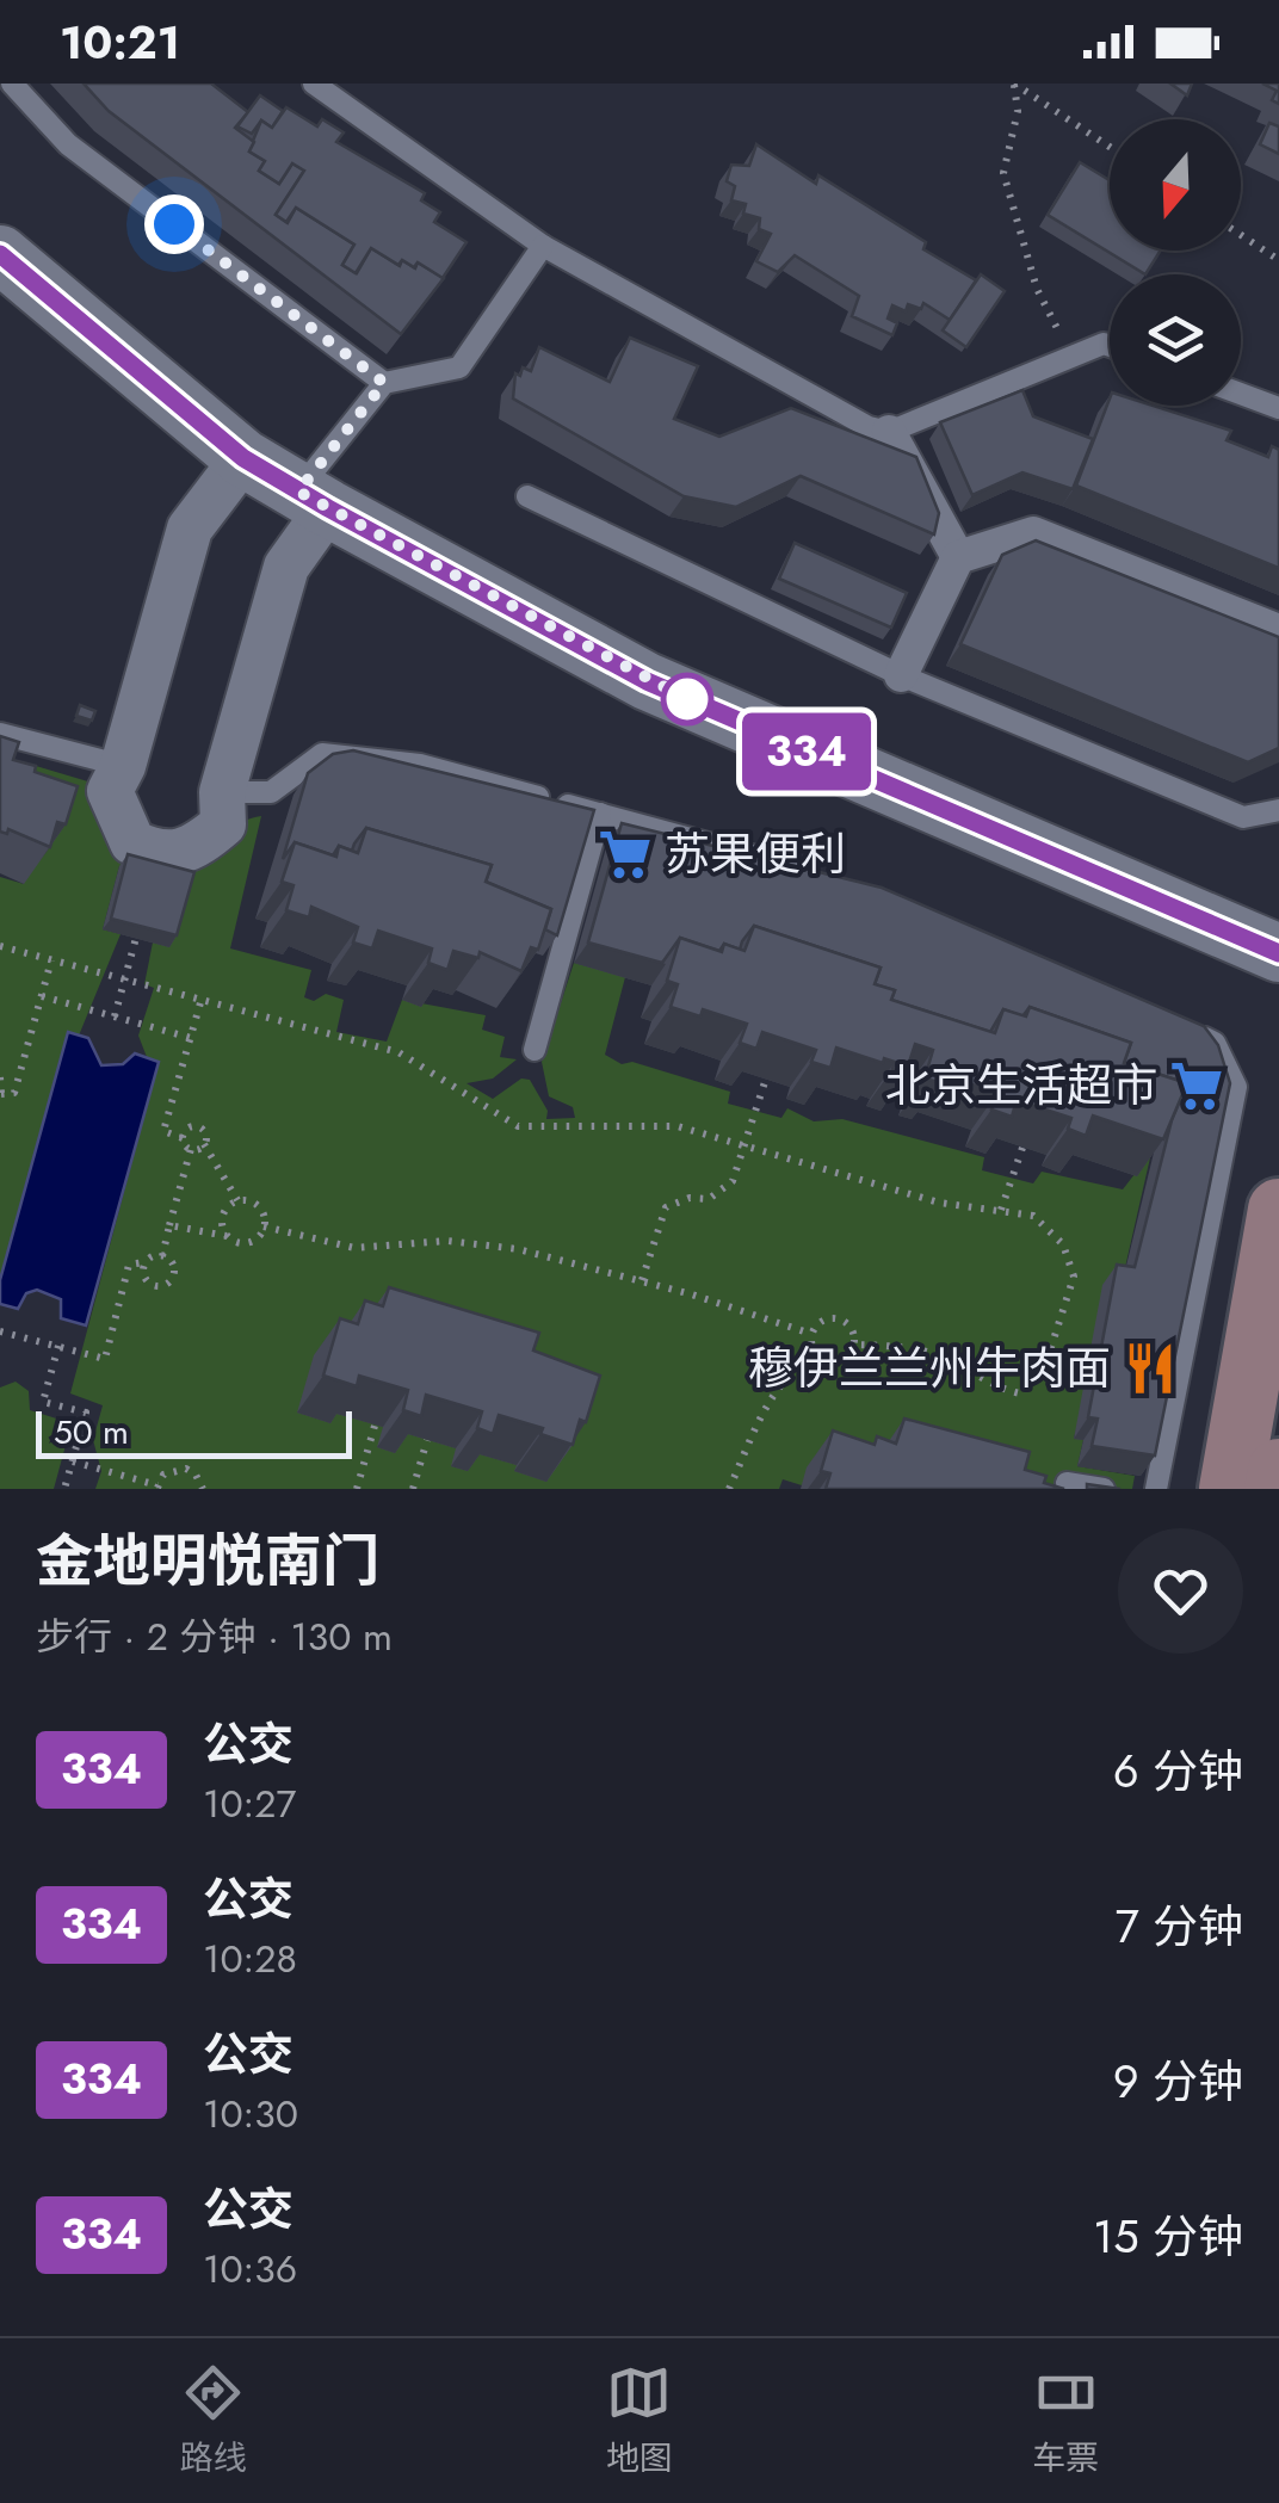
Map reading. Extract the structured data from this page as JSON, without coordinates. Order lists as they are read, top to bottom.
{
  "places": {
    "supermarket": ["苏果便利", "北京生活超市"],
    "restaurant": ["穆伊兰兰州牛肉面"]
  },
  "lines": ["bus line 334"],
  "scale_bar": "50 m",
  "north": "bottom",
  "page": {
    "status": "10:21",
    "on_map": "334",
    "scale": "50 m",
    "heading": ["金地明悦南门", "步行 · 2 分钟 · 130 m"],
    "list": [
      {
        "mark": "334",
        "name": "公交",
        "note": "10:27",
        "value": "6 分钟"
      },
      {
        "mark": "334",
        "name": "公交",
        "note": "10:28",
        "value": "7 分钟"
      },
      {
        "mark": "334",
        "name": "公交",
        "note": "10:30",
        "value": "9 分钟"
      },
      {
        "mark": "334",
        "name": "公交",
        "note": "10:36",
        "value": "15 分钟"
      }
    ],
    "tabs": ["路线", "地图", "车票"]
  }
}
